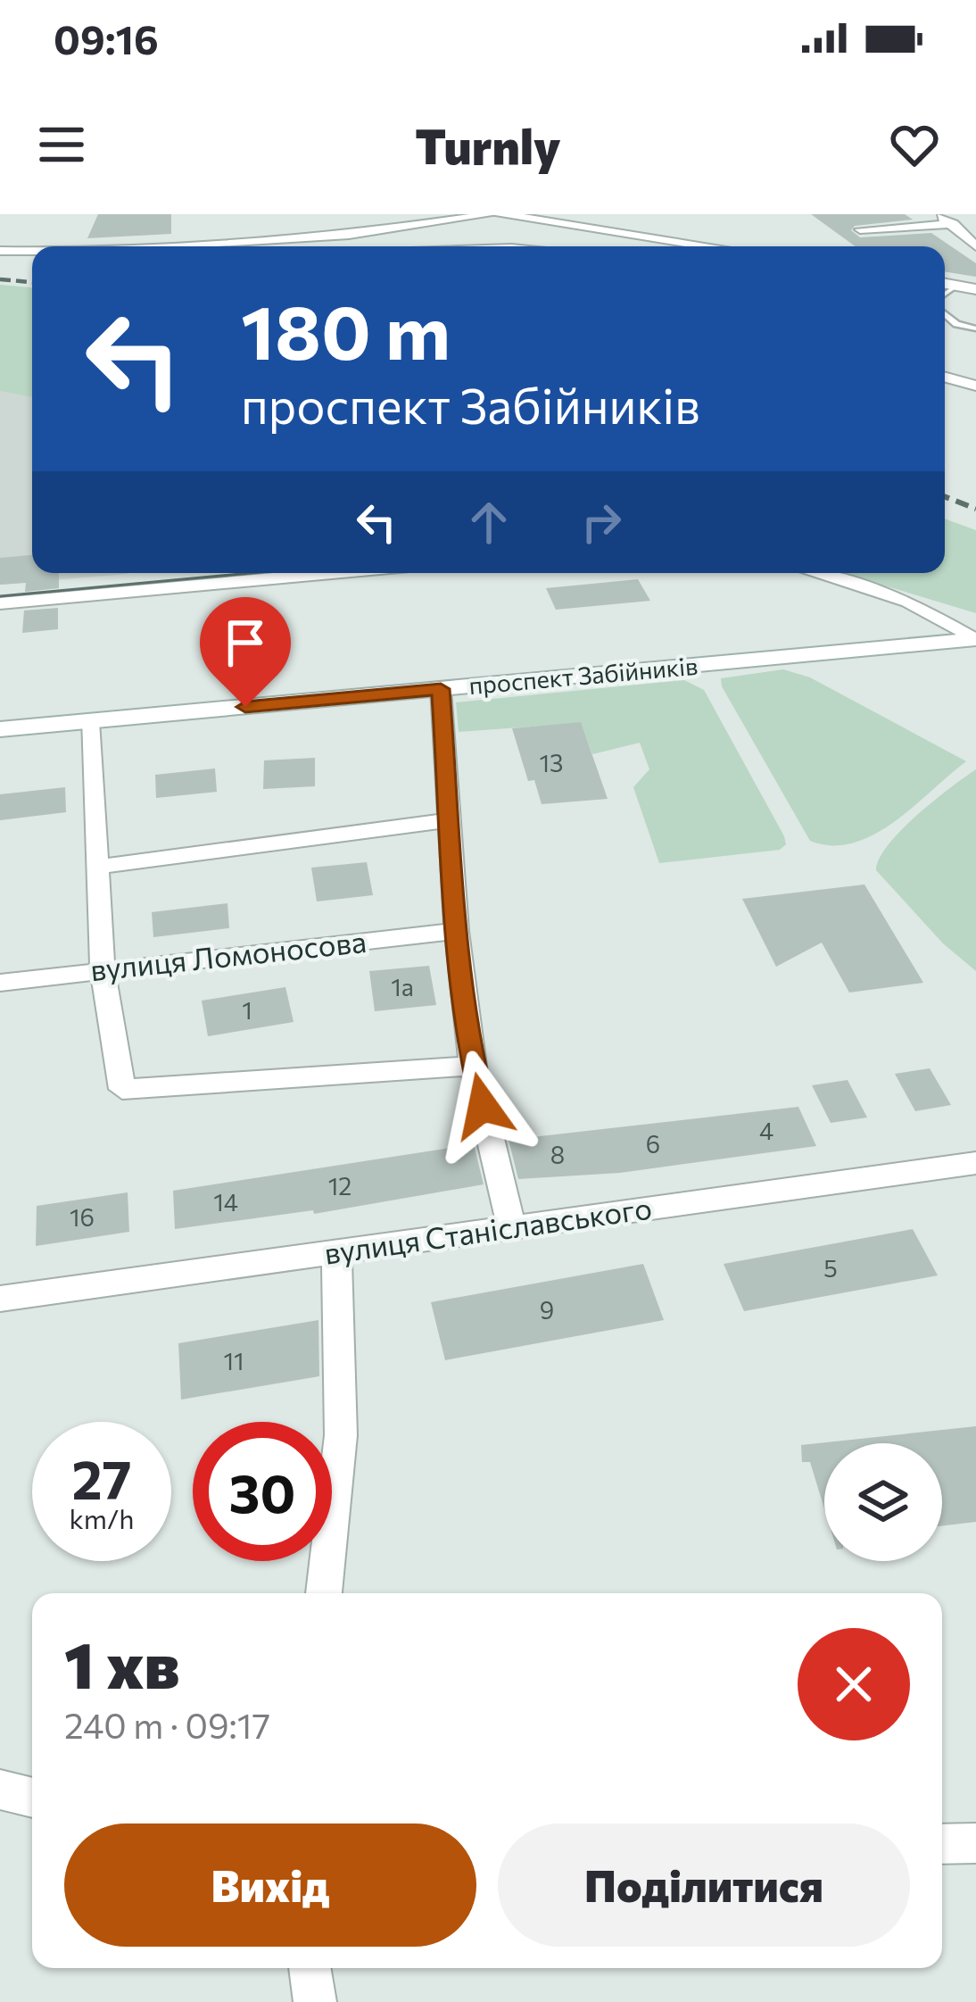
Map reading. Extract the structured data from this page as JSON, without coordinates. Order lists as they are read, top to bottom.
{
  "streets": {
    "main road": ["проспект Забійників"],
    "street": ["вулиця Ломоносова", "вулиця Станіславського"]
  },
  "house_numbers": [
    "13",
    "1а",
    "1",
    "4",
    "6",
    "8",
    "12",
    "14",
    "16",
    "5",
    "9",
    "11"
  ],
  "page": {
    "status": "09:16",
    "header": "Turnly",
    "turn": ["180 m", "проспект Забійників"],
    "speed": "27 km/h",
    "limit": "30",
    "heading": ["1 хв", "240 m · 09:17"],
    "buttons": ["Вихід", "Поділитися"]
  }
}
